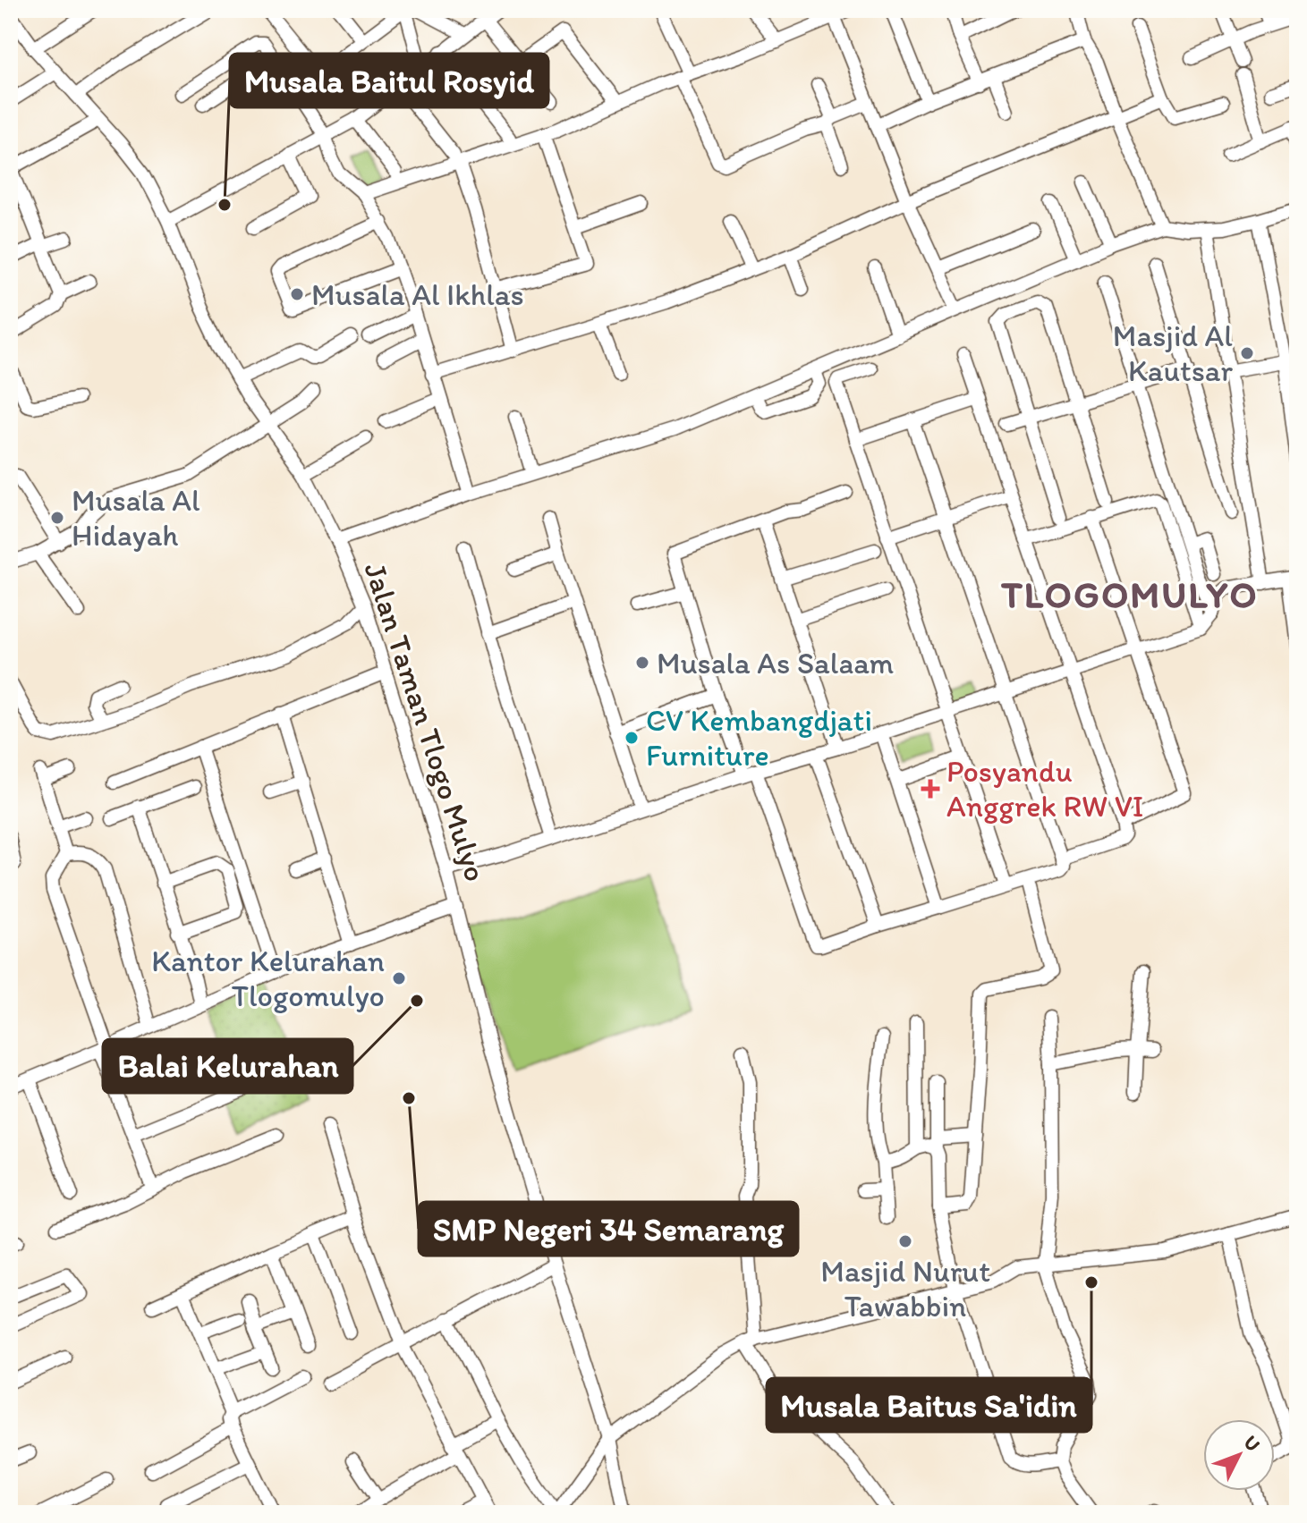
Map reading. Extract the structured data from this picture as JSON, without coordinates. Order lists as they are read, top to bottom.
{
  "streets": {
    "street": ["Jalan Taman Tlogo Mulyo"]
  },
  "districts": ["TLOGOMULYO"],
  "places": {
    "other": [
      "Musala Baitul Rosyid",
      "Musala Al Ikhlas",
      "Masjid Al Kautsar",
      "Musala Al Hidayah",
      "Musala As Salaam",
      "CV Kembangdjati Furniture",
      "Kantor Kelurahan Tlogomulyo",
      "Balai Kelurahan",
      "SMP Negeri 34 Semarang",
      "Masjid Nurut Tawabbin",
      "Musala Baitus Sa'idin"
    ],
    "health": ["Posyandu Anggrek RW VI"]
  },
  "north": "top right"
}
